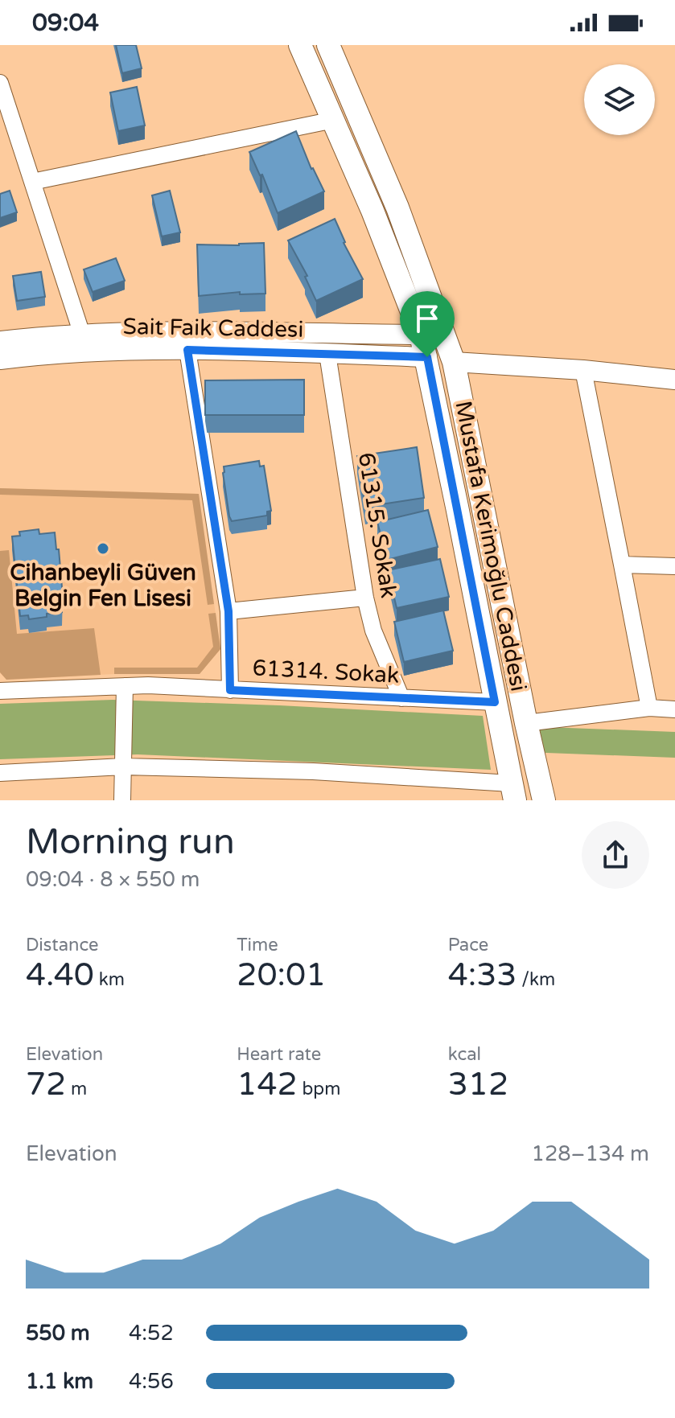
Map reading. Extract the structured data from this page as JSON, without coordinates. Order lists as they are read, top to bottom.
{
  "streets": {
    "main road": ["Mustafa Kerimoğlu Caddesi"],
    "street": ["Sait Faik Caddesi", "61315. Sokak", "61314. Sokak"]
  },
  "crossings": [
    ["Sait Faik Caddesi", "61315. Sokak"],
    ["Sait Faik Caddesi", "Mustafa Kerimoğlu Caddesi"],
    ["61315. Sokak", "61314. Sokak"],
    ["Mustafa Kerimoğlu Caddesi", "61314. Sokak"]
  ],
  "places": ["Cihanbeyli Güven Belgin Fen Lisesi"],
  "page": {
    "status": "09:04",
    "heading": ["Morning run", "09:04 · 8 × 550 m"],
    "stats": [
      ["Distance", "4.40 km"],
      ["Time", "20:01"],
      ["Pace", "4:33 /km"],
      ["Elevation", "72 m"],
      ["Heart rate", "142 bpm"],
      ["kcal", "312"]
    ],
    "chart": ["Elevation", "128–134 m"],
    "list": [
      {
        "name": "550 m",
        "note": "4:52"
      },
      {
        "name": "1.1 km",
        "note": "4:56"
      }
    ]
  }
}
